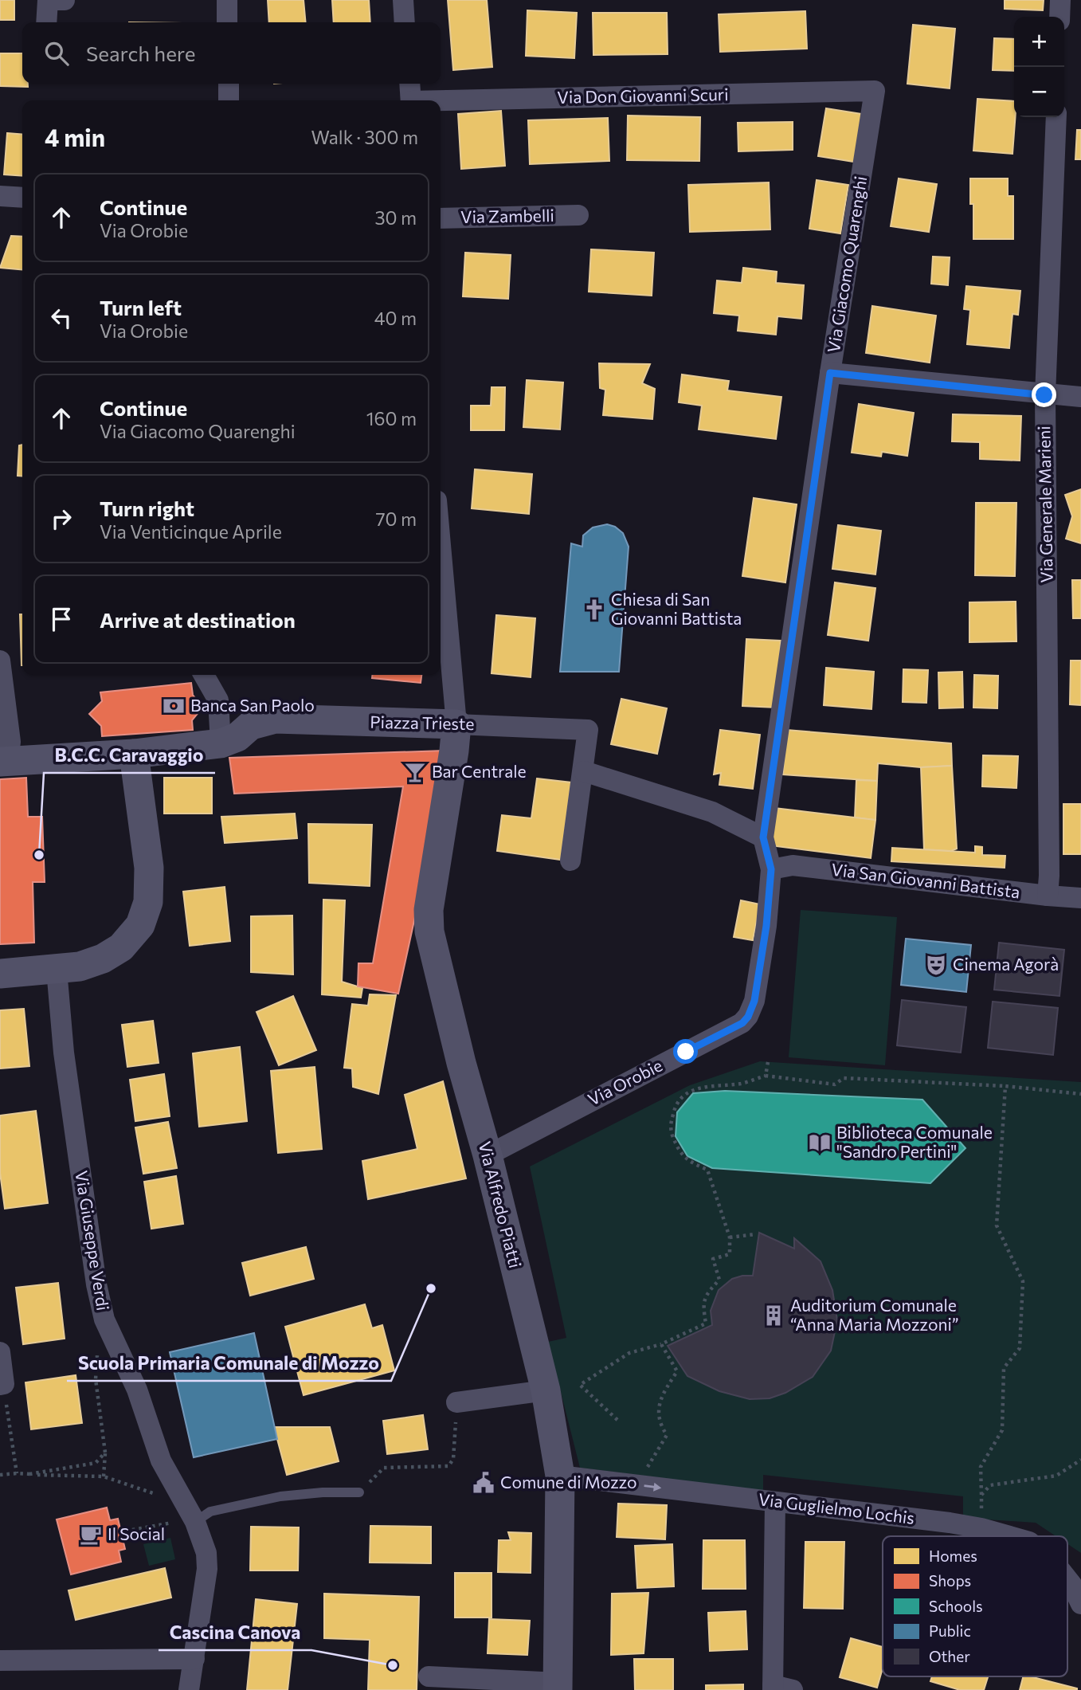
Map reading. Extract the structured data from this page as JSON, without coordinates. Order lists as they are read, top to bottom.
{
  "streets": {
    "street": [
      "Via Don Giovanni Scuri",
      "Via Zambelli",
      "Via Giacomo Quarenghi",
      "Via Generale Marieni",
      "Piazza Trieste",
      "Via San Giovanni Battista",
      "Via Orobie",
      "Via Alfredo Piatti",
      "Via Giuseppe Verdi",
      "Via Guglielmo Lochis"
    ]
  },
  "crossings": [
    ["Via Don Giovanni Scuri", "Via Giacomo Quarenghi"],
    ["Via Giacomo Quarenghi", "Via San Giovanni Battista"],
    ["Via Giacomo Quarenghi", "Via Orobie"],
    ["Via Generale Marieni", "Via San Giovanni Battista"],
    ["Piazza Trieste", "Via Alfredo Piatti"],
    ["Via San Giovanni Battista", "Via Orobie"],
    ["Via Orobie", "Via Alfredo Piatti"],
    ["Via Alfredo Piatti", "Via Guglielmo Lochis"]
  ],
  "places": {
    "church": ["Chiesa di San Giovanni Battista"],
    "bank": ["Banca San Paolo"],
    "bar": ["Bar Centrale"],
    "other": ["B.C.C. Caravaggio", "Scuola Primaria Comunale di Mozzo", "Cascina Canova"],
    "theatre": ["Cinema Agorà"],
    "library": ["Biblioteca Comunale \"Sandro Pertini\""],
    "building": ["Auditorium Comunale “Anna Maria Mozzoni”"],
    "public building": ["Comune di Mozzo"],
    "cafe": ["Il Social"]
  },
  "legend": [
    "Homes",
    "Shops",
    "Schools",
    "Public",
    "Other"
  ],
  "page": {
    "map_buttons": ["+", "−"],
    "search": "Search here",
    "heading": ["4 min", "Walk · 300 m"],
    "list": [
      ["Continue", "Via Orobie", "30 m"],
      ["Turn left", "Via Orobie", "40 m"],
      ["Continue", "Via Giacomo Quarenghi", "160 m"],
      ["Turn right", "Via Venticinque Aprile", "70 m"],
      "Arrive at destination"
    ]
  }
}
